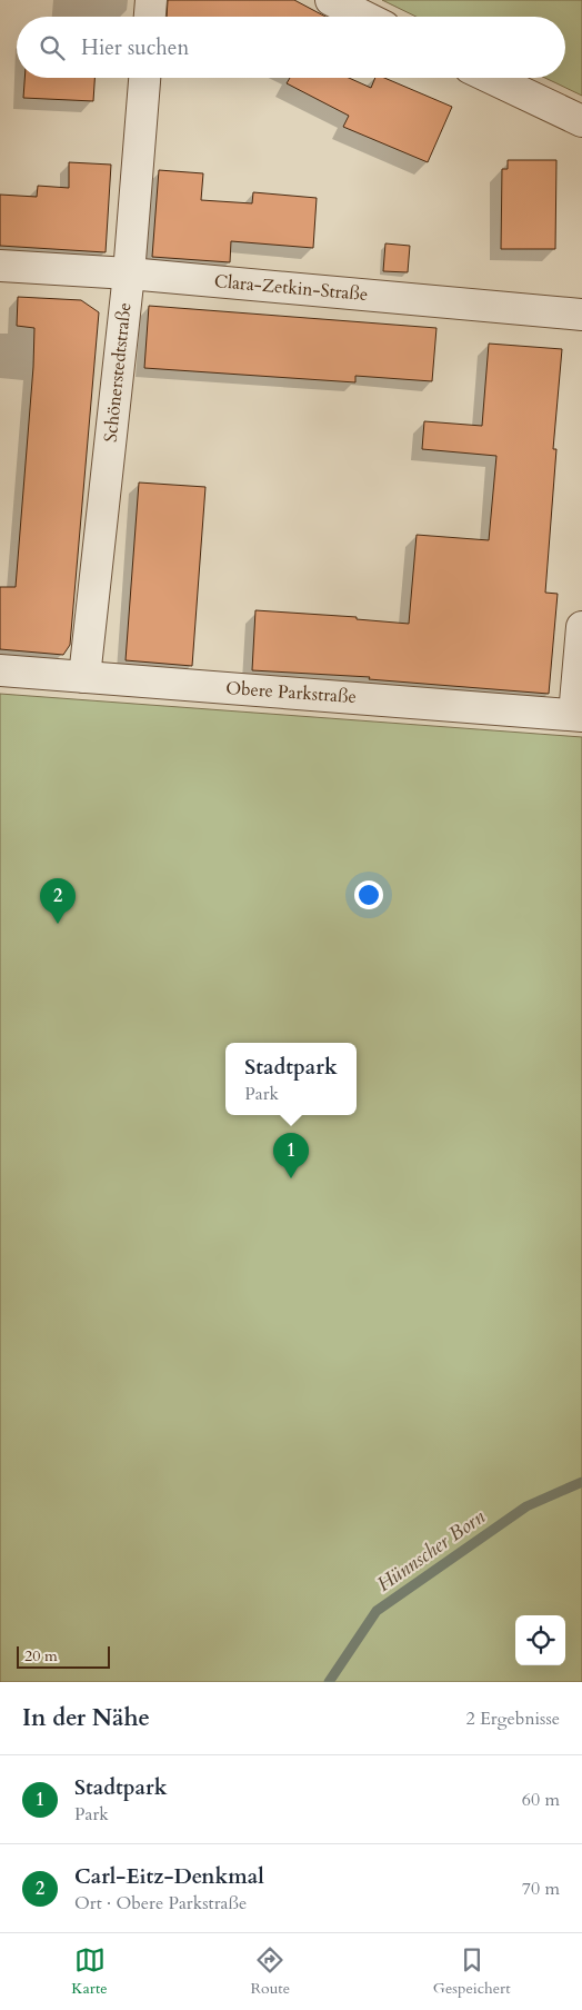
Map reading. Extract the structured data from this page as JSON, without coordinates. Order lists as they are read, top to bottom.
{
  "streets": {
    "street": ["Clara-Zetkin-Straße", "Schönerstedtstraße", "Obere Parkstraße"]
  },
  "crossings": [
    ["Clara-Zetkin-Straße", "Schönerstedtstraße"],
    ["Schönerstedtstraße", "Obere Parkstraße"]
  ],
  "water": ["Hünnscher Born"],
  "scale_bar": "20 m",
  "page": {
    "search": "Hier suchen",
    "pins": ["2", "1"],
    "popup": ["Stadtpark", "Park"],
    "scale": "20 m",
    "heading": ["In der Nähe", "2 Ergebnisse"],
    "list": [
      {
        "mark": "1",
        "name": "Stadtpark",
        "note": "Park",
        "value": "60 m"
      },
      {
        "mark": "2",
        "name": "Carl-Eitz-Denkmal",
        "note": "Ort · Obere Parkstraße",
        "value": "70 m"
      }
    ],
    "nav": ["Karte", "Route", "Gespeichert"]
  }
}
